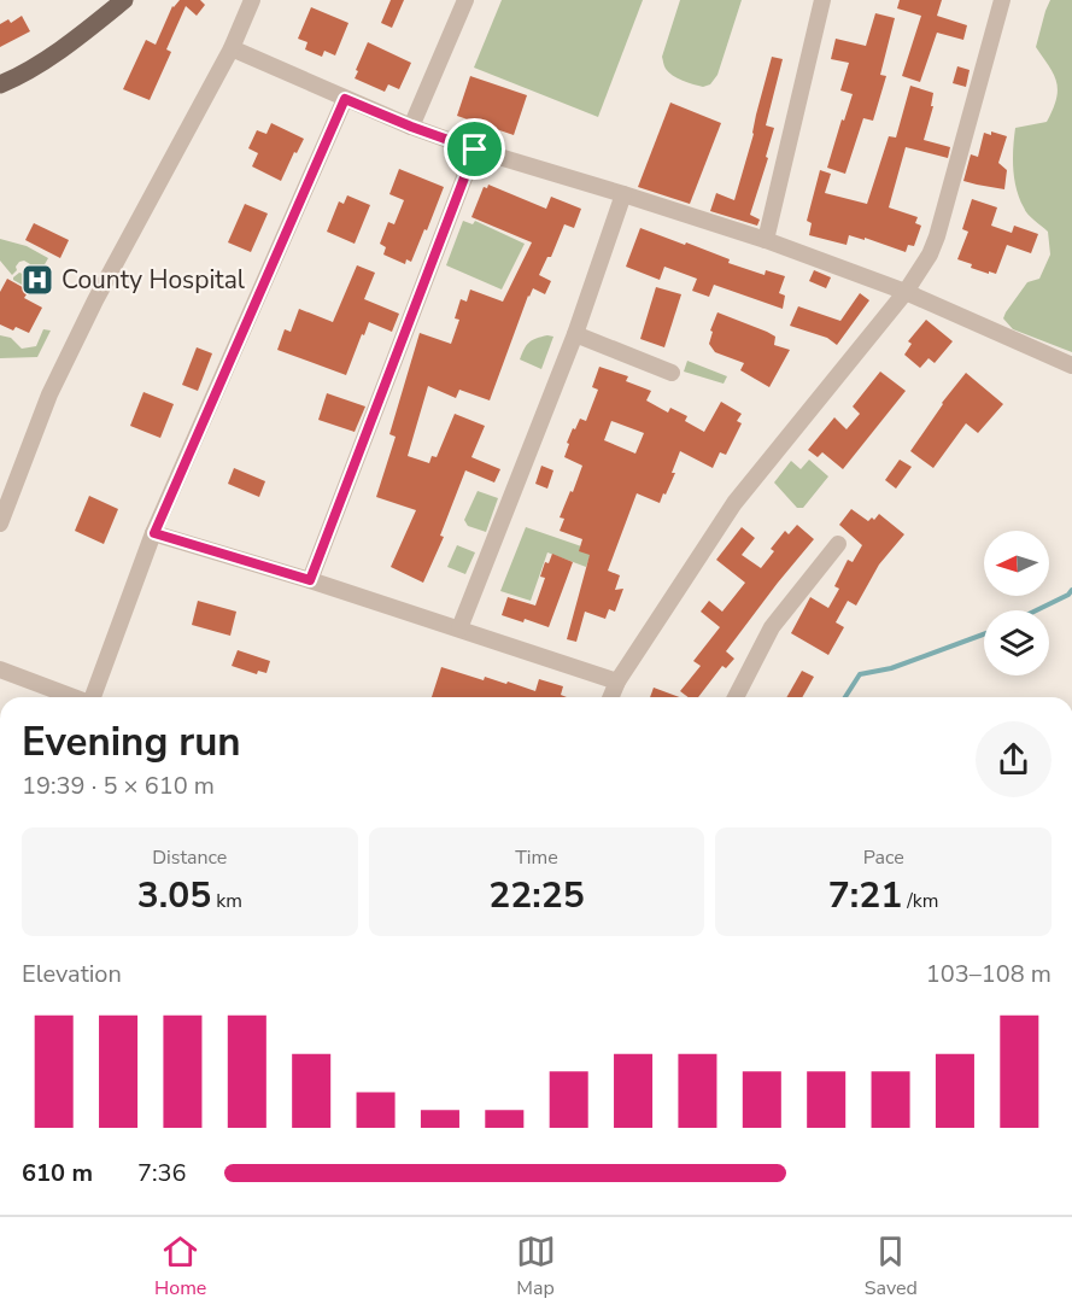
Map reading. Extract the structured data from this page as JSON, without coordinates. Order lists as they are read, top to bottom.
{
  "places": {
    "hospital": ["County Hospital"]
  },
  "north": "left",
  "page": {
    "heading": ["Evening run", "19:39 · 5 × 610 m"],
    "stats": [
      ["Distance", "3.05 km"],
      ["Time", "22:25"],
      ["Pace", "7:21 /km"]
    ],
    "chart": ["Elevation", "103–108 m"],
    "list": [
      {
        "name": "610 m",
        "note": "7:36"
      }
    ],
    "tabs": ["Home", "Map", "Saved"]
  }
}
